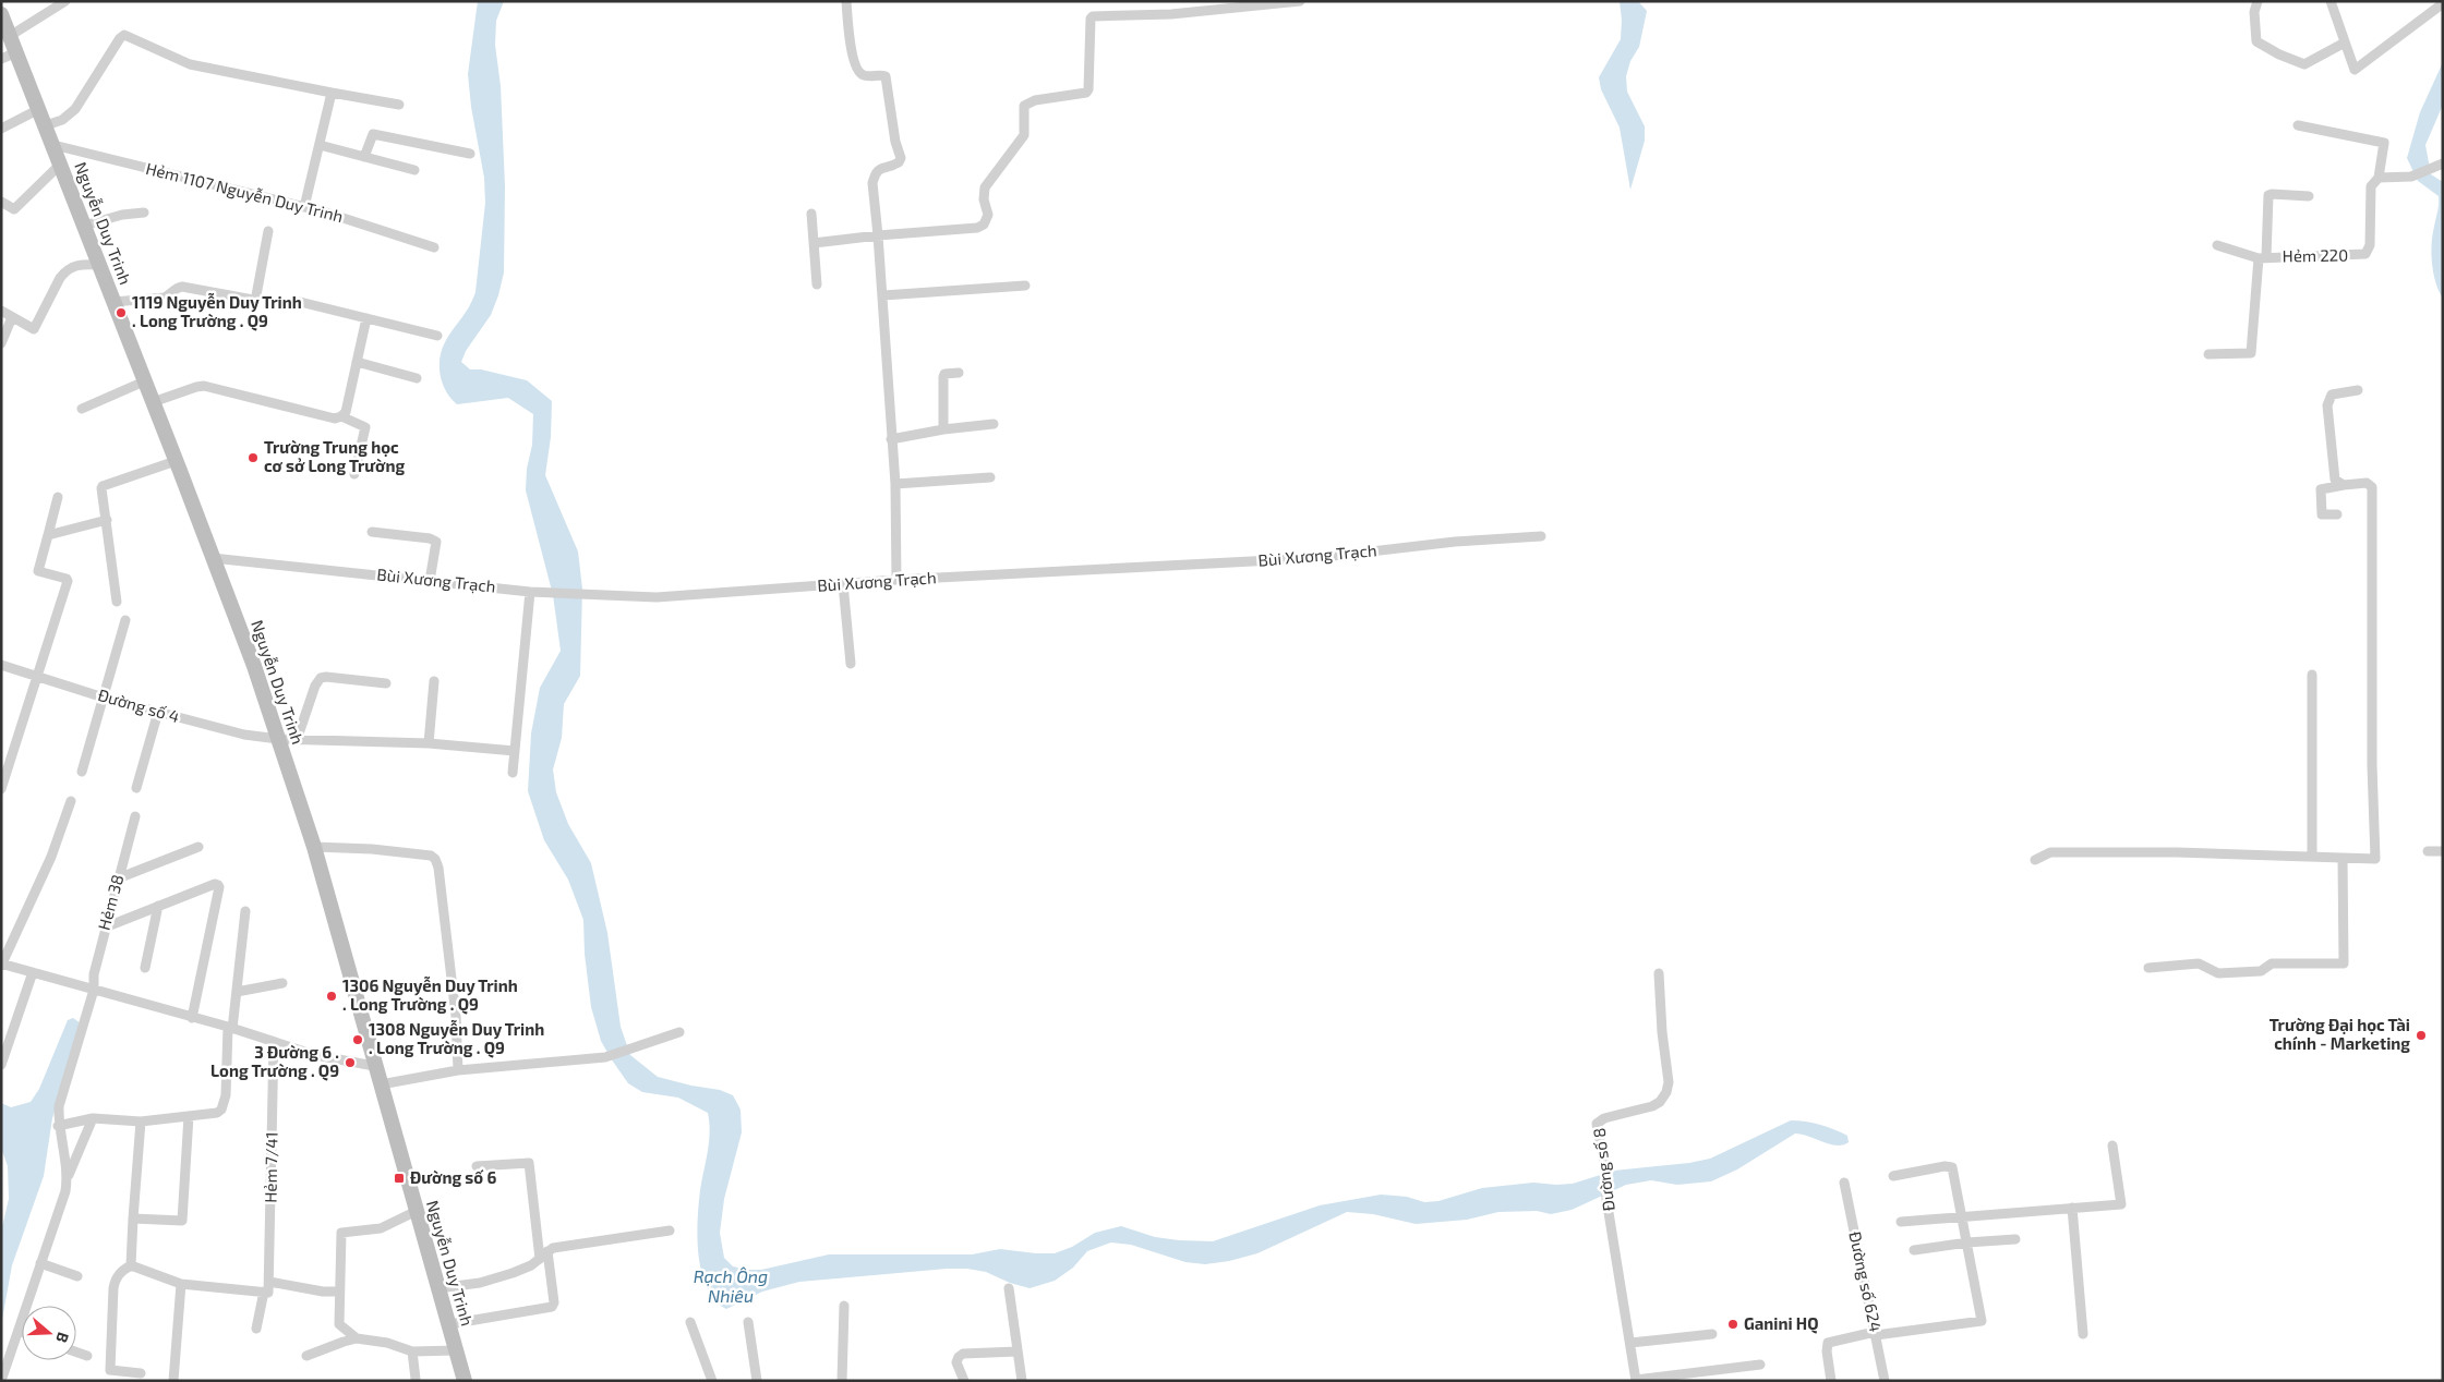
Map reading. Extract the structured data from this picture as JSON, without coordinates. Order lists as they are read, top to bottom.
{
  "streets": {
    "main road": ["Nguyễn Duy Trinh"],
    "street": [
      "Hẻm 1107 Nguyễn Duy Trinh",
      "Hẻm 220",
      "Bùi Xương Trạch",
      "Đường số 4",
      "Hẻm 38",
      "Hẻm 7/41",
      "Đường số 8",
      "Đường số 624"
    ]
  },
  "crossings": [
    ["Hẻm 1107 Nguyễn Duy Trinh", "Nguyễn Duy Trinh"],
    ["Nguyễn Duy Trinh", "Bùi Xương Trạch"],
    ["Nguyễn Duy Trinh", "Đường số 4"]
  ],
  "water": ["Rạch Ông Nhiêu"],
  "places": {
    "other": [
      "1119 Nguyễn Duy Trinh . Long Trường . Q9",
      "Trường Trung học cơ sở Long Trường",
      "1306 Nguyễn Duy Trinh . Long Trường . Q9",
      "Trường Đại học Tài chính - Marketing",
      "1308 Nguyễn Duy Trinh . Long Trường . Q9",
      "3 Đường 6 . Long Trường . Q9",
      "Ganini HQ"
    ],
    "transit": ["Đường số 6"]
  },
  "north": "right"
}
